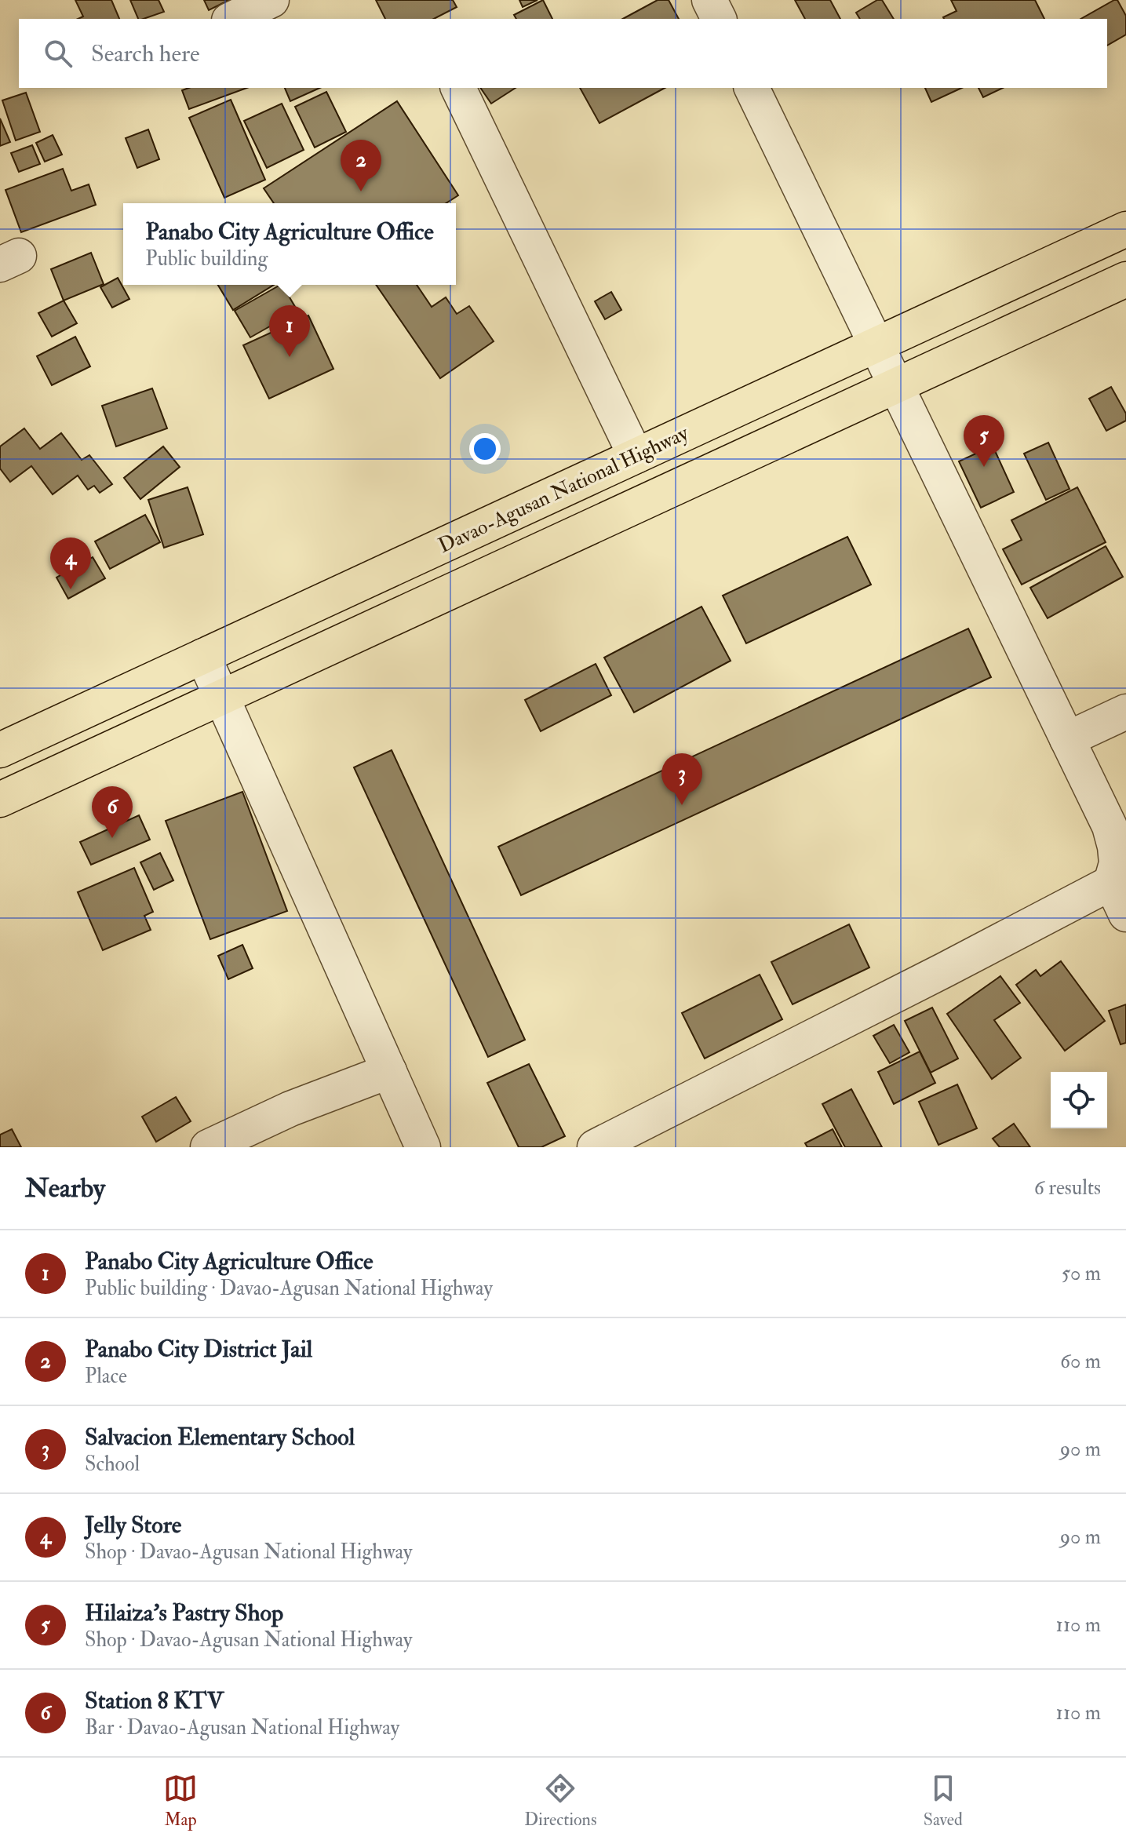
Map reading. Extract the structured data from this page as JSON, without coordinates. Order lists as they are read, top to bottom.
{
  "streets": {
    "highway": ["Davao-Agusan National Highway"]
  },
  "page": {
    "search": "Search here",
    "pins": [
      "2",
      "1",
      "5",
      "4",
      "3",
      "6"
    ],
    "popup": ["Panabo City Agriculture Office", "Public building"],
    "heading": ["Nearby", "6 results"],
    "list": [
      {
        "mark": "1",
        "name": "Panabo City Agriculture Office",
        "note": "Public building · Davao-Agusan National Highway",
        "value": "50 m"
      },
      {
        "mark": "2",
        "name": "Panabo City District Jail",
        "note": "Place",
        "value": "60 m"
      },
      {
        "mark": "3",
        "name": "Salvacion Elementary School",
        "note": "School",
        "value": "90 m"
      },
      {
        "mark": "4",
        "name": "Jelly Store",
        "note": "Shop · Davao-Agusan National Highway",
        "value": "90 m"
      },
      {
        "mark": "5",
        "name": "Hilaiza's Pastry Shop",
        "note": "Shop · Davao-Agusan National Highway",
        "value": "110 m"
      },
      {
        "mark": "6",
        "name": "Station 8 KTV",
        "note": "Bar · Davao-Agusan National Highway",
        "value": "110 m"
      }
    ],
    "nav": ["Map", "Directions", "Saved"]
  }
}
